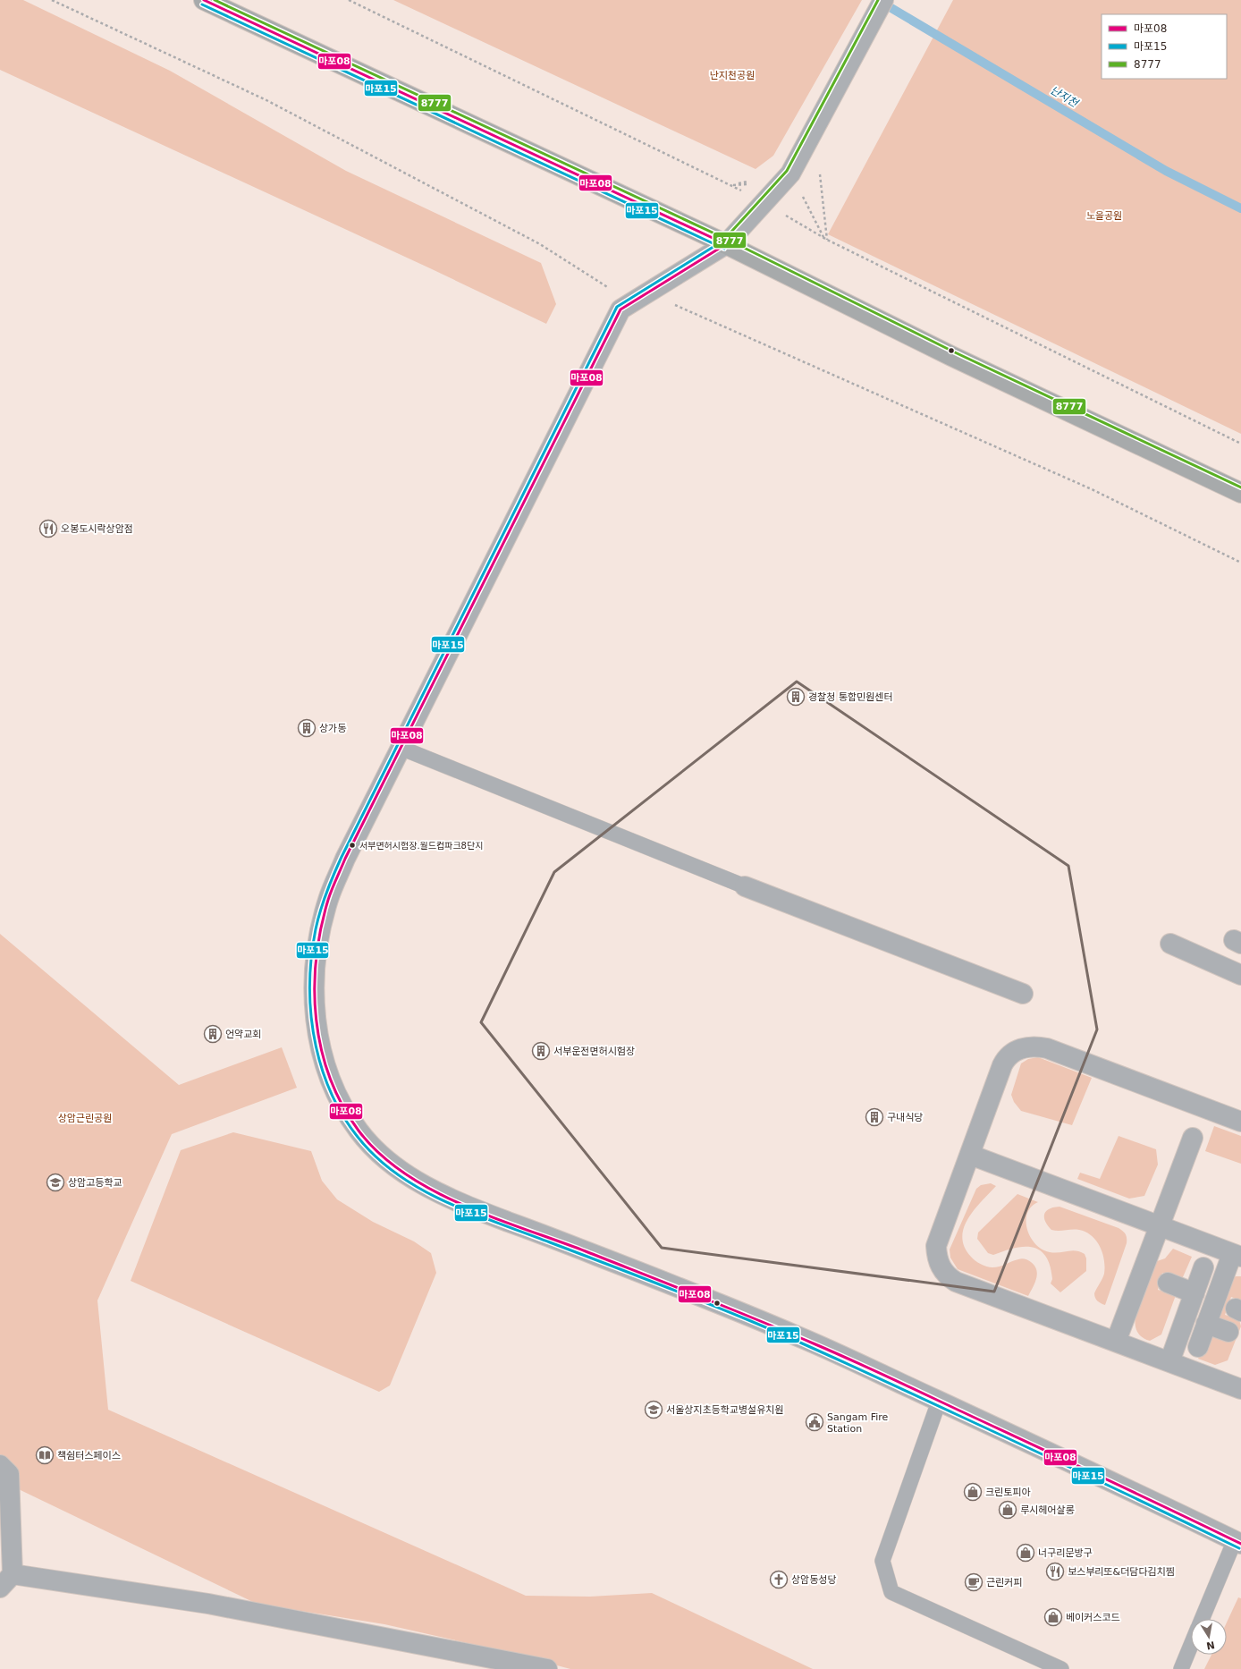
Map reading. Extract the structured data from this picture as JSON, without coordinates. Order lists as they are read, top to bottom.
{
  "water": ["난지천"],
  "parks": ["난지천공원", "노을공원", "상암근린공원"],
  "places": {
    "restaurant": ["오봉도시락상암점", "보스부리또&더담다김치찜"],
    "building": [
      "경찰청 통합민원센터",
      "상가동",
      "언약교회",
      "서부운전면허시험장",
      "구내식당"
    ],
    "other": ["서부면허시험장.월드컵파크8단지"],
    "school or university": ["상암고등학교", "서울상지초등학교병설유치원"],
    "public building": ["Sangam Fire Station"],
    "library": ["책쉼터스페이스"],
    "shop": [
      "크린토피아",
      "루시헤어살롱",
      "너구리문방구",
      "베이커스코드"
    ],
    "church": ["상암동성당"],
    "cafe": ["근린커피"]
  },
  "lines": ["transit line 마포08", "transit line 8777", "transit line 마포15"],
  "legend": ["마포08", "마포15", "8777"],
  "north": "bottom"
}
